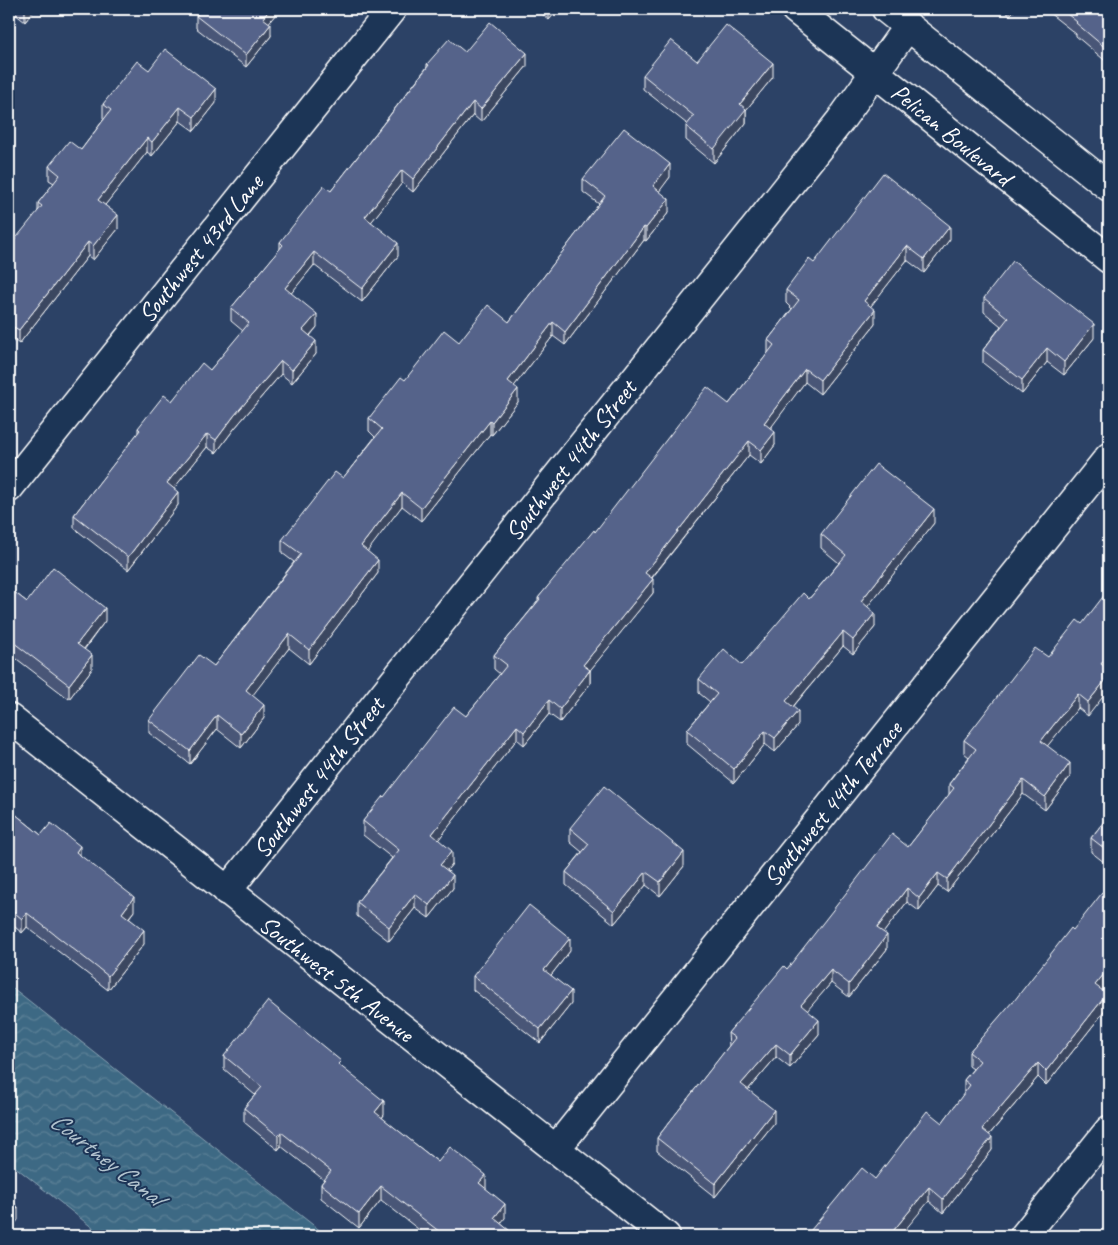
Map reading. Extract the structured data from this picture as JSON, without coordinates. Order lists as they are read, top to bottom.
{
  "streets": {
    "street": [
      "Pelican Boulevard",
      "Southwest 43rd Lane",
      "Southwest 44th Street",
      "Southwest 44th Terrace",
      "Southwest 5th Avenue"
    ]
  },
  "crossings": [
    ["Pelican Boulevard", "Southwest 44th Street"],
    ["Southwest 44th Street", "Southwest 5th Avenue"],
    ["Southwest 44th Terrace", "Southwest 5th Avenue"]
  ],
  "water": ["Courtney Canal"]
}
